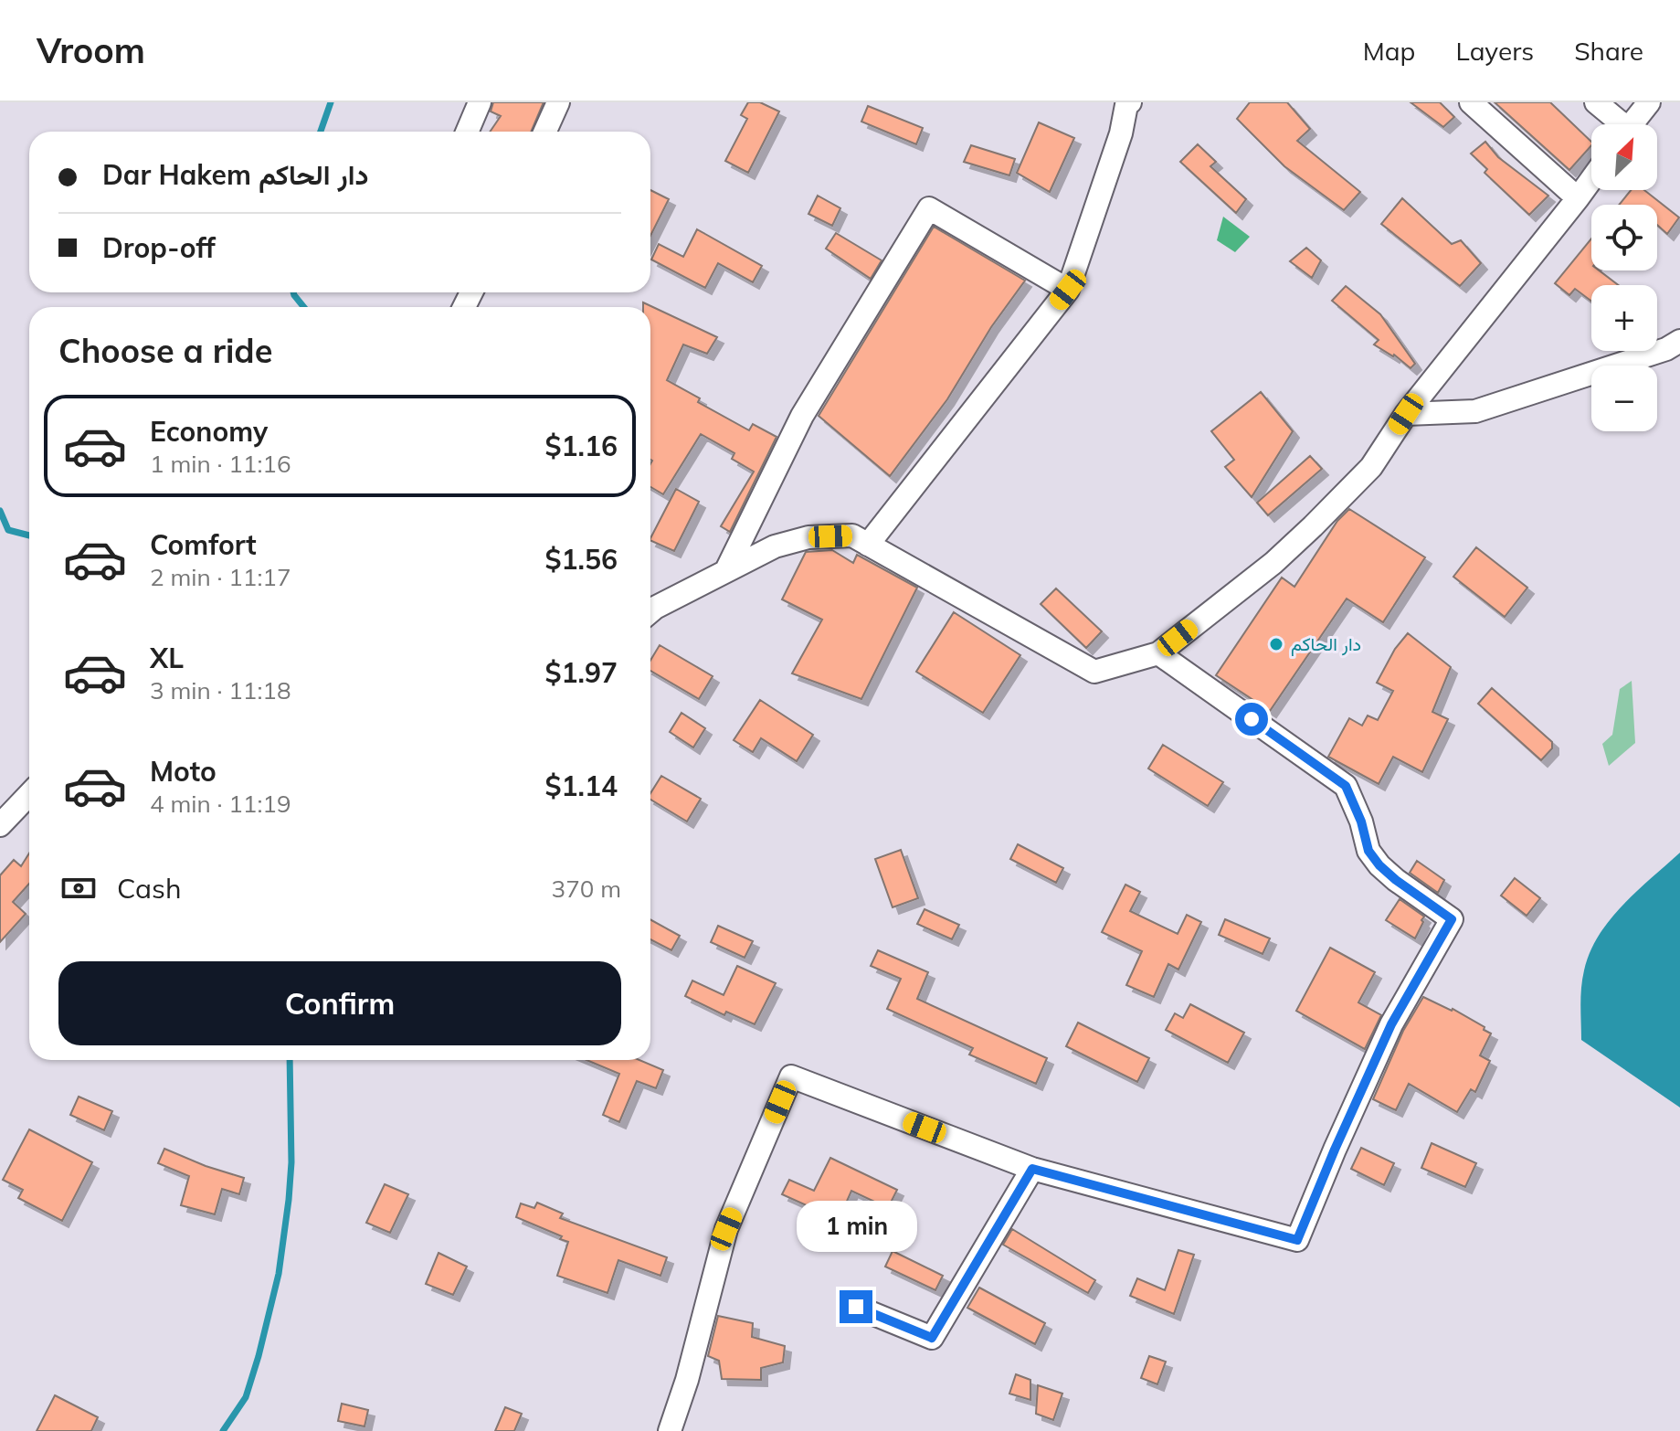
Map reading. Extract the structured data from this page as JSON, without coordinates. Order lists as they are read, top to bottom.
{
  "places": ["دار الحاكم"],
  "north": "top right",
  "page": {
    "header": "Vroom",
    "nav": ["Map", "Layers", "Share"],
    "map_buttons": ["+", "−"],
    "banner": ["Dar Hakem دار الحاكم", "Drop-off"],
    "heading": "Choose a ride",
    "list": [
      {
        "name": "Economy",
        "note": "1 min · 11:16",
        "value": "$1.16"
      },
      {
        "name": "Comfort",
        "note": "2 min · 11:17",
        "value": "$1.56"
      },
      {
        "name": "XL",
        "note": "3 min · 11:18",
        "value": "$1.97"
      },
      {
        "name": "Moto",
        "note": "4 min · 11:19",
        "value": "$1.14"
      }
    ],
    "pay": ["Cash", "370 m"],
    "buttons": "Confirm",
    "bubble": "1 min"
  }
}
